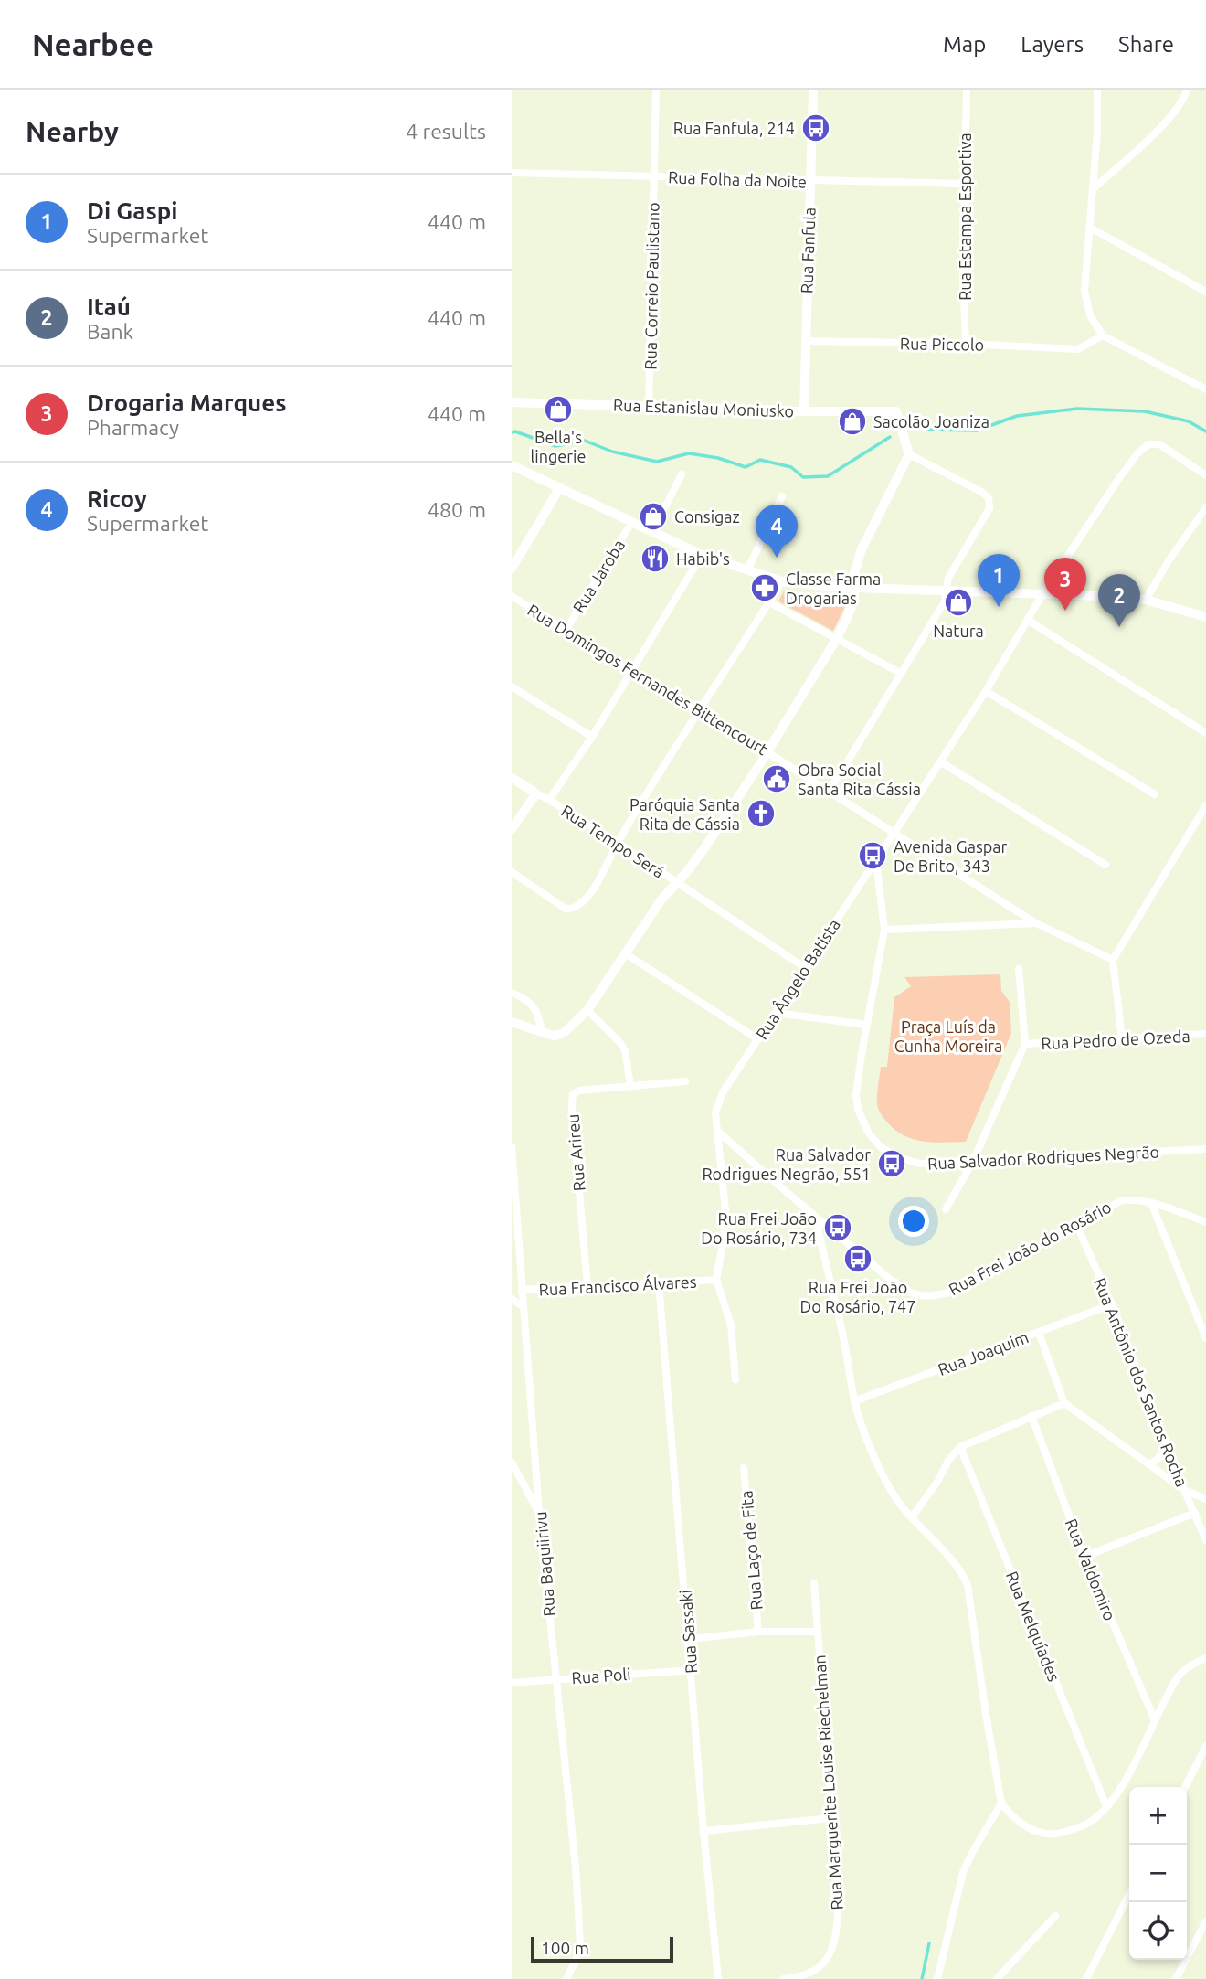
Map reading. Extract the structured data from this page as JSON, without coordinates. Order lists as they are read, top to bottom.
{
  "streets": {
    "street": [
      "Rua Folha da Noite",
      "Rua Estampa Esportiva",
      "Rua Fanfula",
      "Rua Correio Paulistano",
      "Rua Piccolo",
      "Rua Estanislau Moniusko",
      "Rua Jaroba",
      "Rua Domingos Fernandes Bittencourt",
      "Rua Tempo Será",
      "Rua Ângelo Batista",
      "Rua Pedro de Ozeda",
      "Rua Arireu",
      "Rua Salvador Rodrigues Negrão",
      "Rua Frei João do Rosário",
      "Rua Francisco Álvares",
      "Rua Joaquim",
      "Rua Antônio dos Santos Rocha",
      "Rua Laço de Fita",
      "Rua Baquiirivu",
      "Rua Valdomiro",
      "Rua Melquíades",
      "Rua Sassaki",
      "Rua Poli",
      "Rua Marguerite Louise Riechelman"
    ]
  },
  "crossings": [
    ["Rua Folha da Noite", "Rua Estampa Esportiva"],
    ["Rua Folha da Noite", "Rua Fanfula"],
    ["Rua Folha da Noite", "Rua Correio Paulistano"],
    ["Rua Estampa Esportiva", "Rua Piccolo"],
    ["Rua Fanfula", "Rua Piccolo"],
    ["Rua Fanfula", "Rua Estanislau Moniusko"],
    ["Rua Correio Paulistano", "Rua Estanislau Moniusko"],
    ["Rua Jaroba", "Rua Domingos Fernandes Bittencourt"],
    ["Rua Domingos Fernandes Bittencourt", "Rua Ângelo Batista"],
    ["Rua Tempo Será", "Rua Ângelo Batista"],
    ["Rua Ângelo Batista", "Rua Salvador Rodrigues Negrão"],
    ["Rua Ângelo Batista", "Rua Frei João do Rosário"],
    ["Rua Ângelo Batista", "Rua Francisco Álvares"],
    ["Rua Arireu", "Rua Francisco Álvares"],
    ["Rua Frei João do Rosário", "Rua Francisco Álvares"],
    ["Rua Frei João do Rosário", "Rua Antônio dos Santos Rocha"],
    ["Rua Francisco Álvares", "Rua Baquiirivu"],
    ["Rua Francisco Álvares", "Rua Sassaki"],
    ["Rua Joaquim", "Rua Antônio dos Santos Rocha"],
    ["Rua Baquiirivu", "Rua Poli"],
    ["Rua Sassaki", "Rua Poli"]
  ],
  "parks": ["Praça Luís da Cunha Moreira"],
  "places": {
    "bus stop": [
      "Rua Fanfula, 214",
      "Avenida Gaspar De Brito, 343",
      "Rua Salvador Rodrigues Negrão, 551",
      "Rua Frei João Do Rosário, 734",
      "Rua Frei João Do Rosário, 747"
    ],
    "shop": [
      "Bella's lingerie",
      "Sacolão Joaniza",
      "Consigaz",
      "Natura"
    ],
    "restaurant": ["Habib's"],
    "pharmacy": ["Classe Farma Drogarias"],
    "public building": ["Obra Social Santa Rita Cássia"],
    "church": ["Paróquia Santa Rita de Cássia"]
  },
  "scale_bar": "100 m",
  "page": {
    "header": "Nearbee",
    "nav": ["Map", "Layers", "Share"],
    "heading": ["Nearby", "4 results"],
    "list": [
      {
        "mark": "1",
        "name": "Di Gaspi",
        "note": "Supermarket",
        "value": "440 m"
      },
      {
        "mark": "2",
        "name": "Itaú",
        "note": "Bank",
        "value": "440 m"
      },
      {
        "mark": "3",
        "name": "Drogaria Marques",
        "note": "Pharmacy",
        "value": "440 m"
      },
      {
        "mark": "4",
        "name": "Ricoy",
        "note": "Supermarket",
        "value": "480 m"
      }
    ],
    "pins": [
      "4",
      "1",
      "3",
      "2"
    ],
    "map_buttons": ["+", "−"],
    "scale": "100 m"
  }
}
